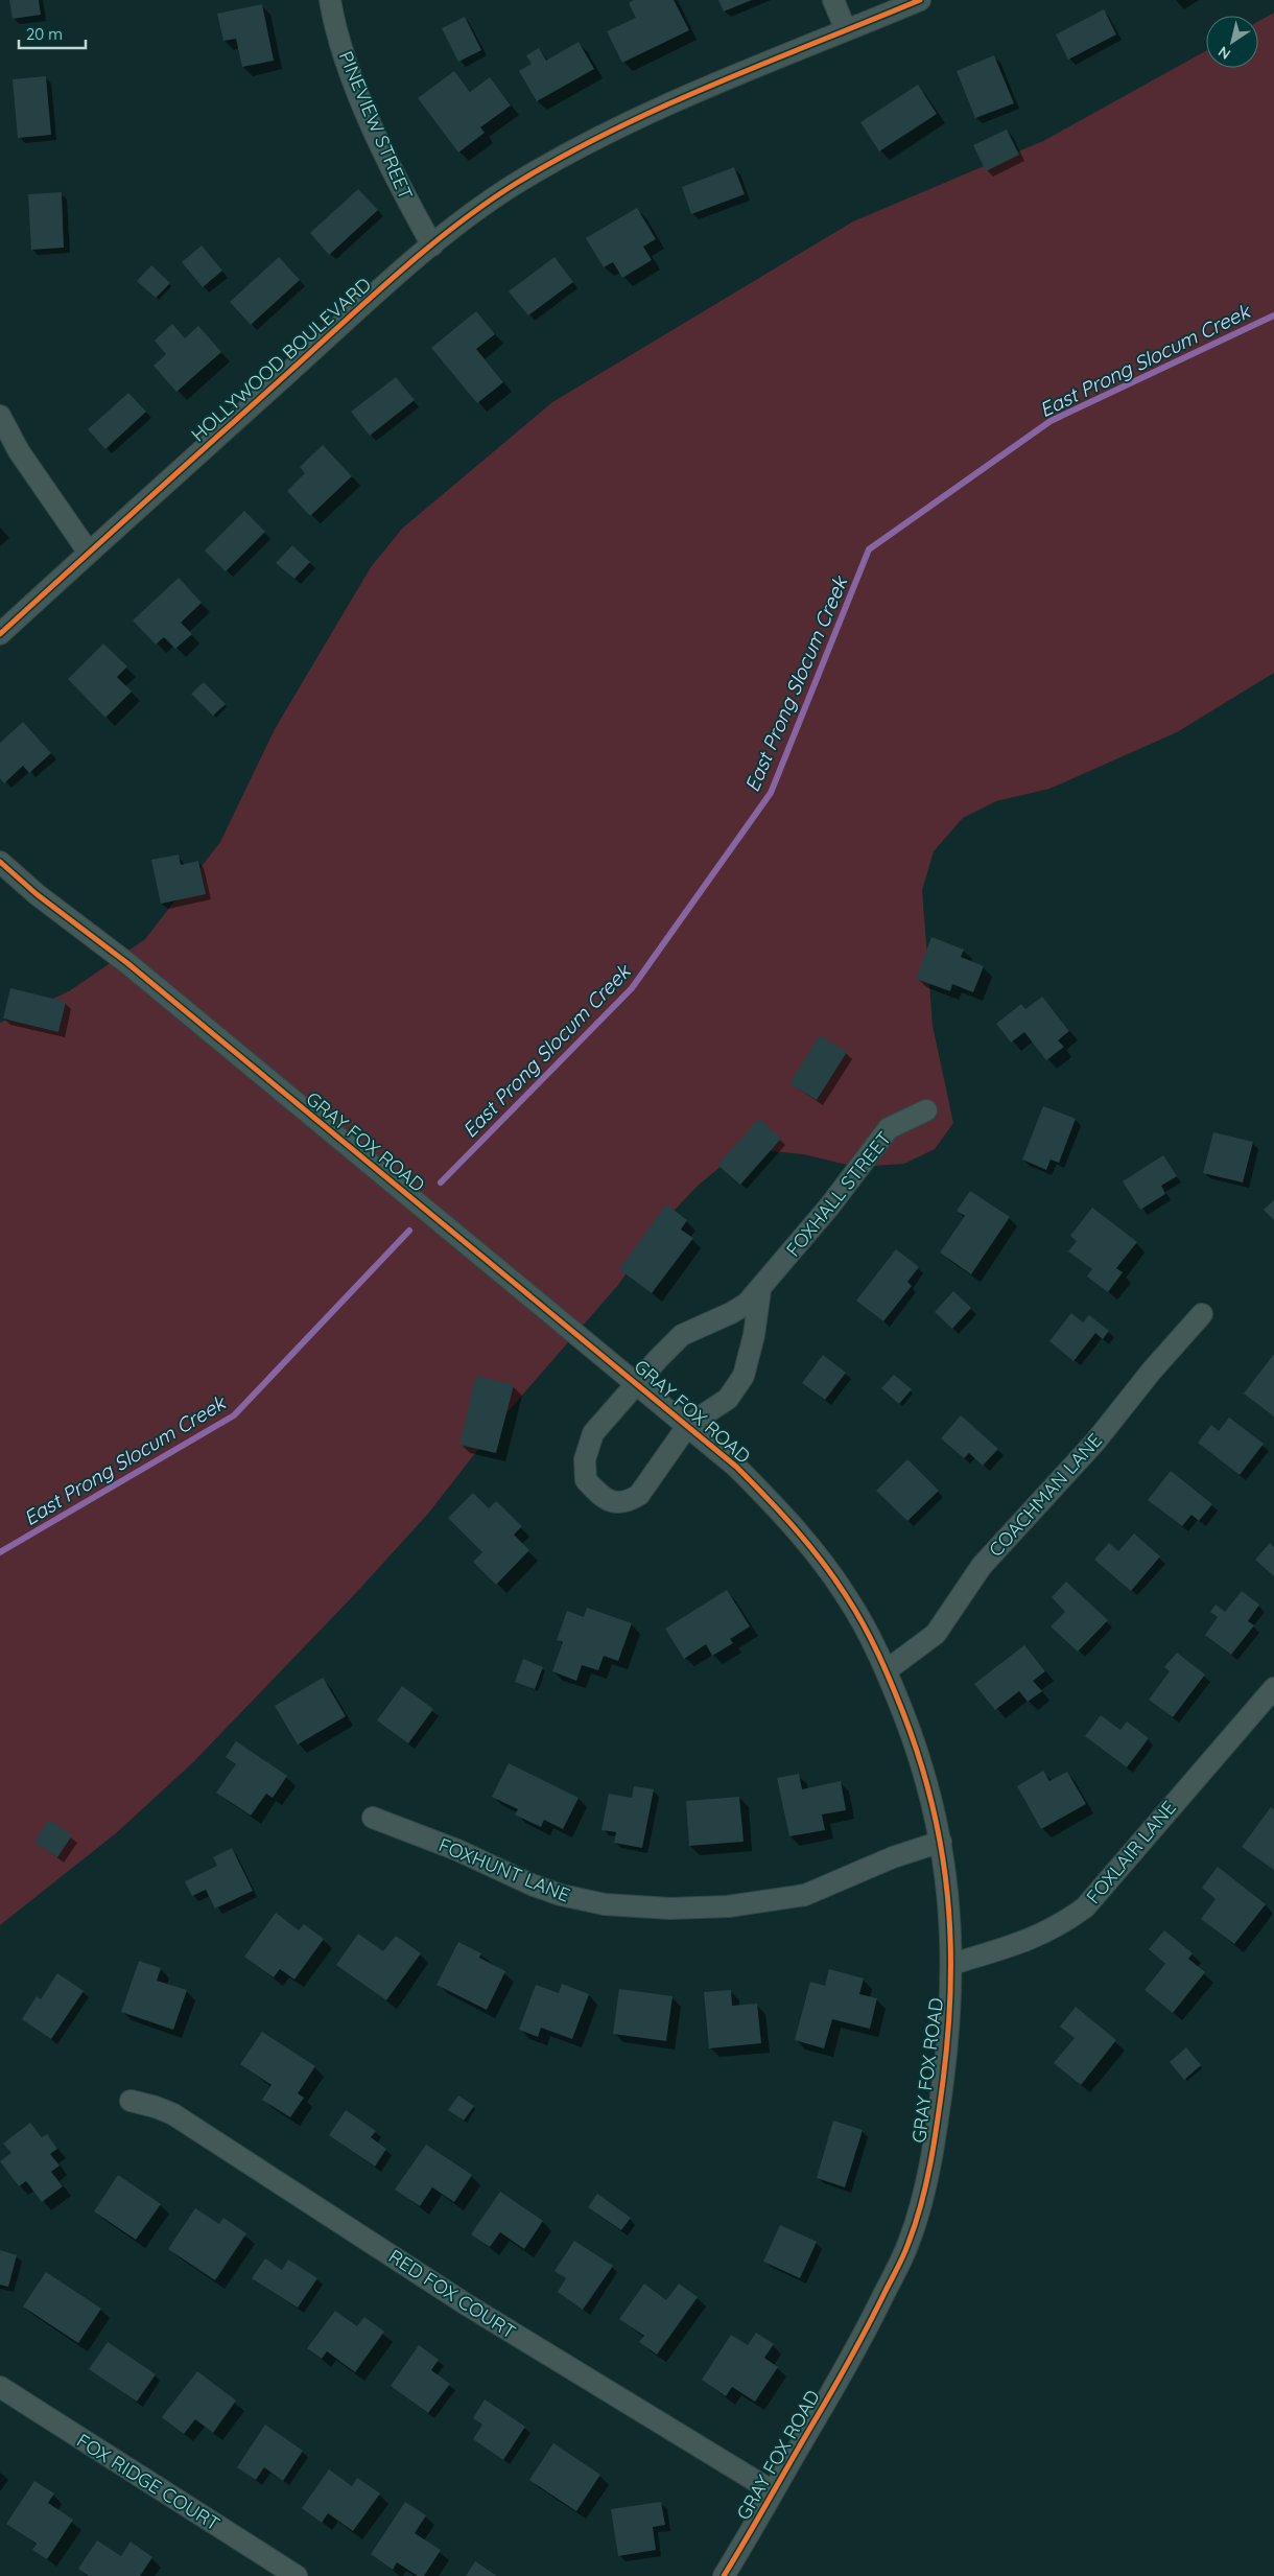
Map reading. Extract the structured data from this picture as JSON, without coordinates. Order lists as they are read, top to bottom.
{
  "streets": {
    "street": [
      "PINEVIEW STREET",
      "HOLLYWOOD BOULEVARD",
      "GRAY FOX ROAD",
      "FOXHALL STREET",
      "COACHMAN LANE",
      "FOXLAIR LANE",
      "FOXHUNT LANE",
      "RED FOX COURT",
      "FOX RIDGE COURT"
    ]
  },
  "crossings": [
    ["PINEVIEW STREET", "HOLLYWOOD BOULEVARD"],
    ["GRAY FOX ROAD", "FOXHALL STREET"],
    ["GRAY FOX ROAD", "COACHMAN LANE"],
    ["GRAY FOX ROAD", "FOXLAIR LANE"],
    ["GRAY FOX ROAD", "FOXHUNT LANE"],
    ["GRAY FOX ROAD", "RED FOX COURT"]
  ],
  "water": ["East Prong Slocum Creek"],
  "scale_bar": "20 m",
  "north": "bottom left"
}
